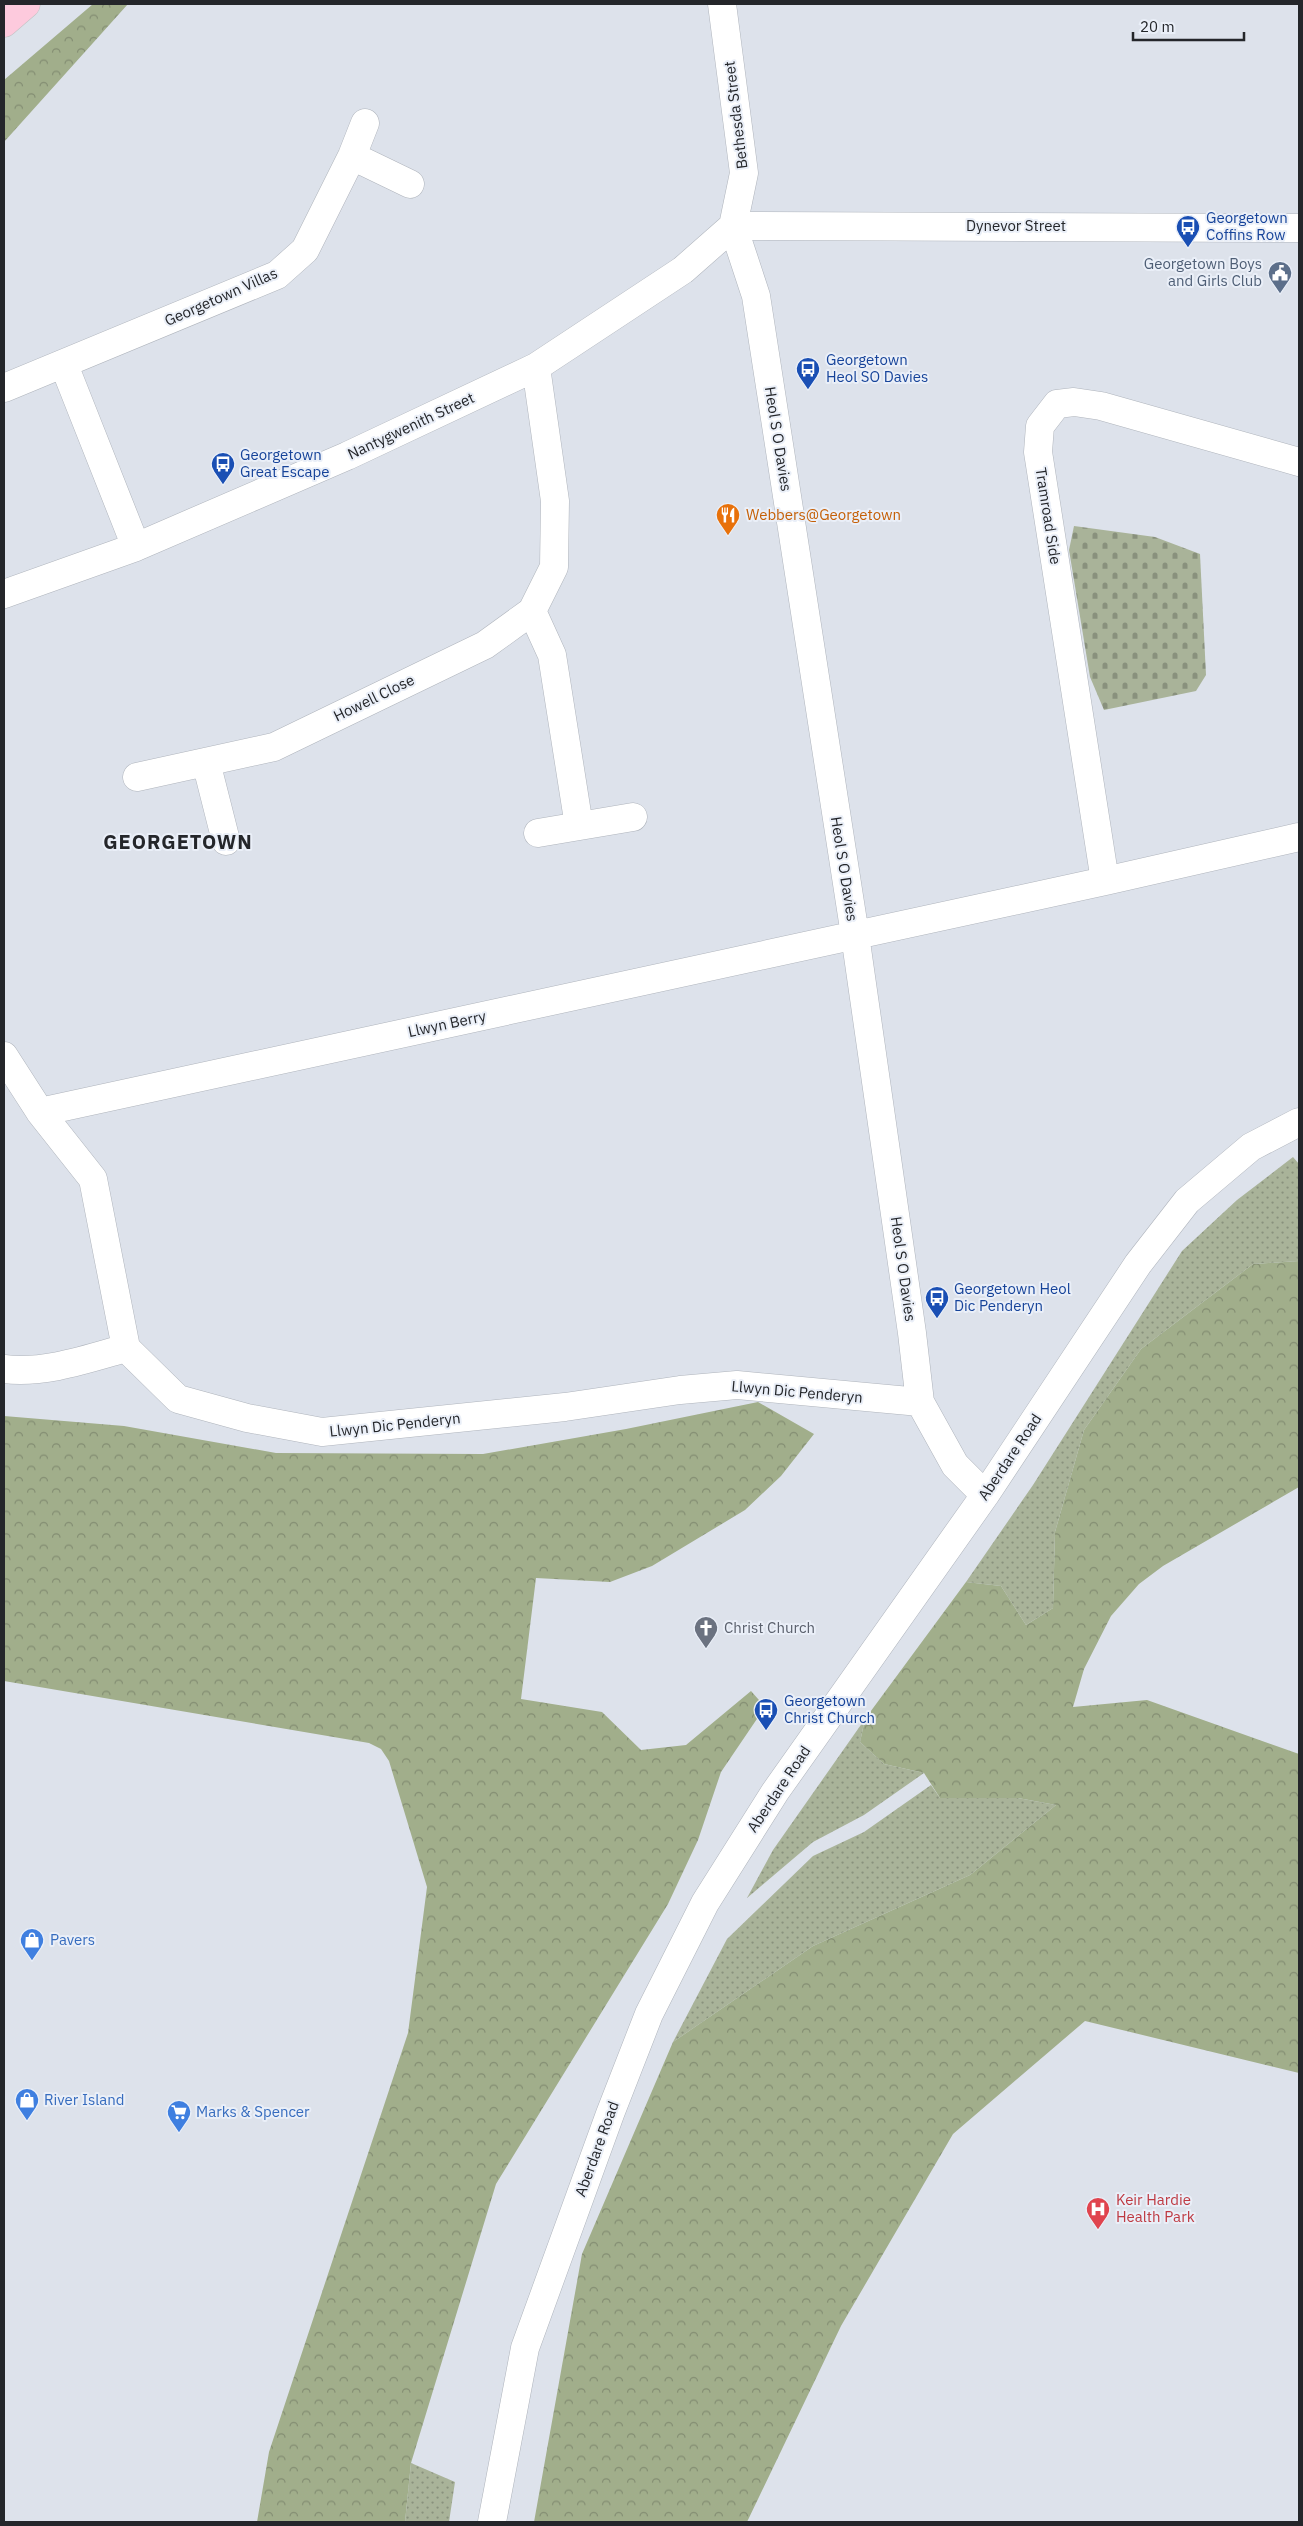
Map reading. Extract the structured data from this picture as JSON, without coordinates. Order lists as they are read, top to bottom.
{
  "streets": {
    "street": [
      "Bethesda Street",
      "Dynevor Street",
      "Georgetown Villas",
      "Nantygwenith Street",
      "Heol S O Davies",
      "Tramroad Side",
      "Howell Close",
      "Llwyn Berry",
      "Llwyn Dic Penderyn",
      "Aberdare Road"
    ]
  },
  "crossings": [
    ["Bethesda Street", "Dynevor Street"],
    ["Bethesda Street", "Nantygwenith Street"],
    ["Bethesda Street", "Heol S O Davies"],
    ["Dynevor Street", "Nantygwenith Street"],
    ["Dynevor Street", "Heol S O Davies"],
    ["Nantygwenith Street", "Heol S O Davies"],
    ["Nantygwenith Street", "Howell Close"],
    ["Heol S O Davies", "Llwyn Berry"],
    ["Heol S O Davies", "Llwyn Dic Penderyn"],
    ["Heol S O Davies", "Aberdare Road"],
    ["Tramroad Side", "Llwyn Berry"]
  ],
  "districts": ["GEORGETOWN"],
  "places": {
    "bus stop": [
      "Georgetown Coffins Row",
      "Georgetown Heol SO Davies",
      "Georgetown Great Escape",
      "Georgetown Heol Dic Penderyn",
      "Georgetown Christ Church"
    ],
    "public building": ["Georgetown Boys and Girls Club"],
    "restaurant": ["Webbers@Georgetown"],
    "church": ["Christ Church"],
    "shop": ["Pavers", "River Island"],
    "supermarket": ["Marks & Spencer"],
    "hospital": ["Keir Hardie Health Park"]
  },
  "scale_bar": "20 m"
}
